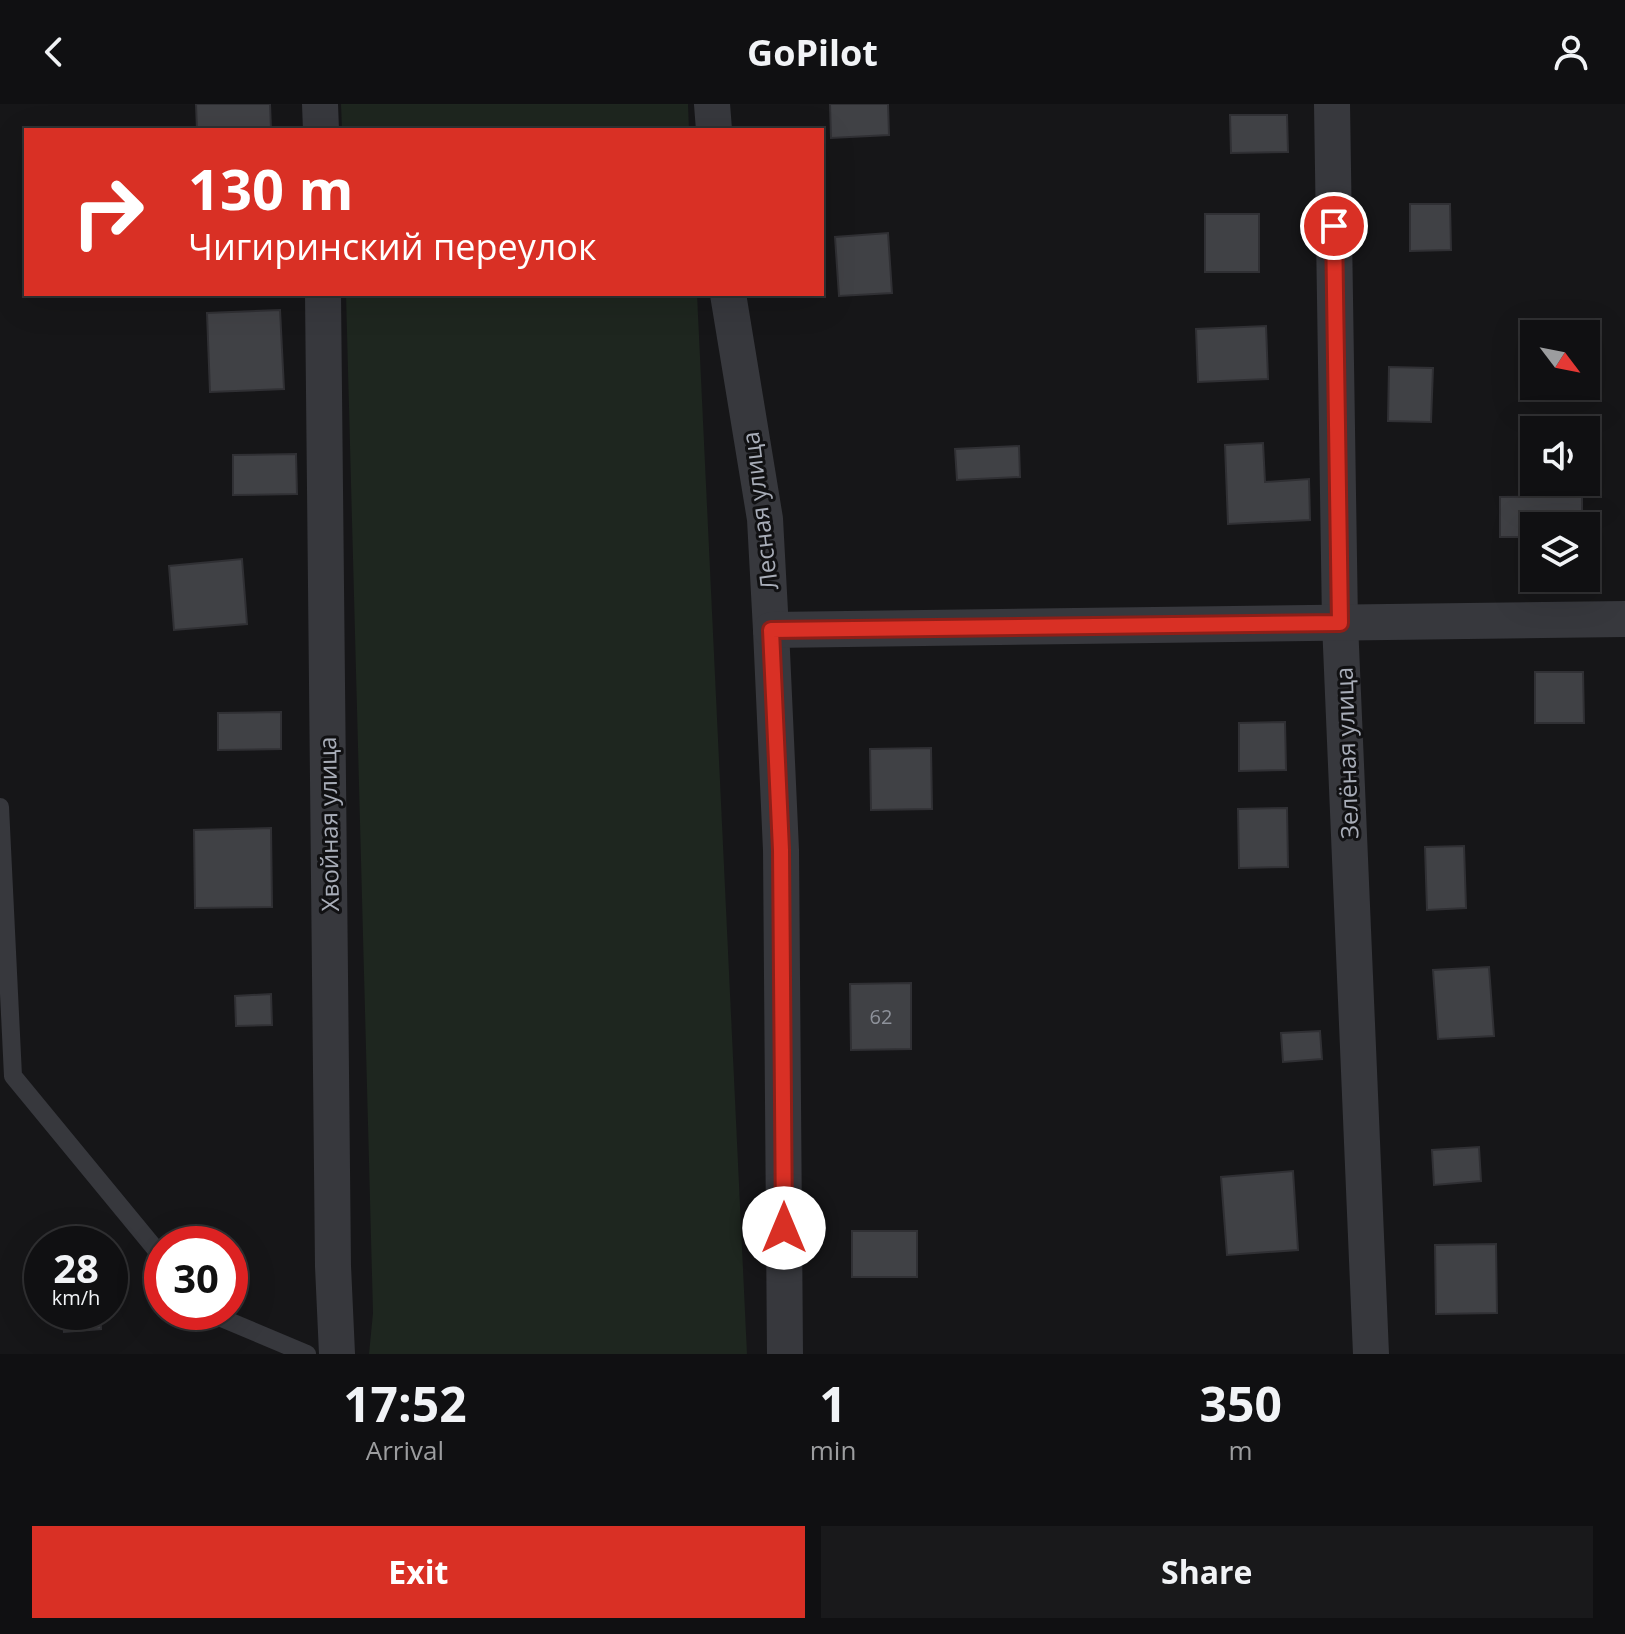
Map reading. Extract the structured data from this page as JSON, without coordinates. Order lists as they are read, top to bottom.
{
  "streets": {
    "street": ["Лесная улица", "Зелёная улица", "Хвойная улица"]
  },
  "house_numbers": ["62"],
  "north": "bottom right",
  "page": {
    "header": "GoPilot",
    "turn": ["130 m", "Чигиринский переулок"],
    "speed": "28 km/h",
    "limit": "30",
    "eta": [
      "17:52",
      "Arrival",
      "1",
      "min",
      "350",
      "m"
    ],
    "buttons": ["Exit", "Share"]
  }
}
